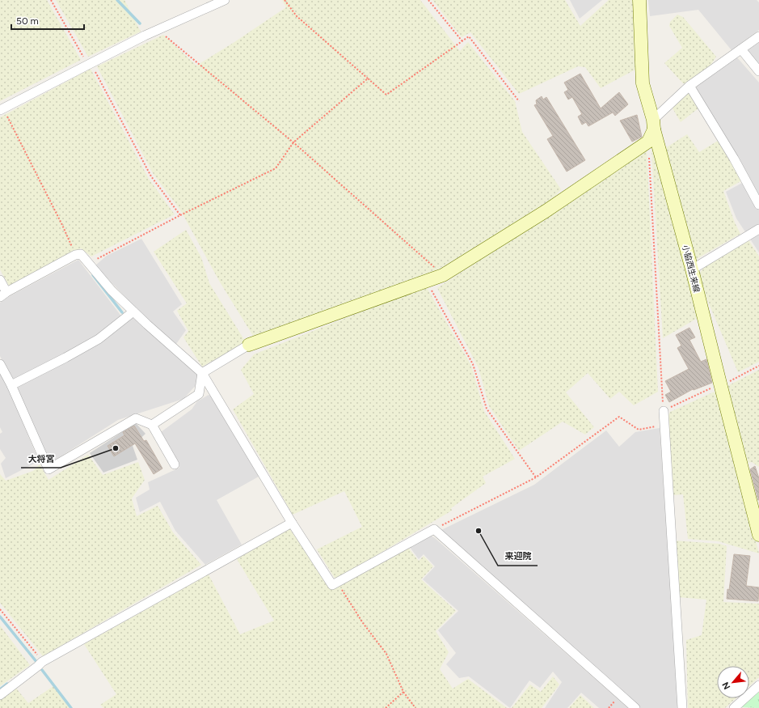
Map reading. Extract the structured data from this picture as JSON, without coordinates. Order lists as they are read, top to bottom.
{
  "streets": {
    "main road": ["小脇西生来線"]
  },
  "places": ["大将宮", "来迎院"],
  "scale_bar": "50 m",
  "north": "bottom left"
}
